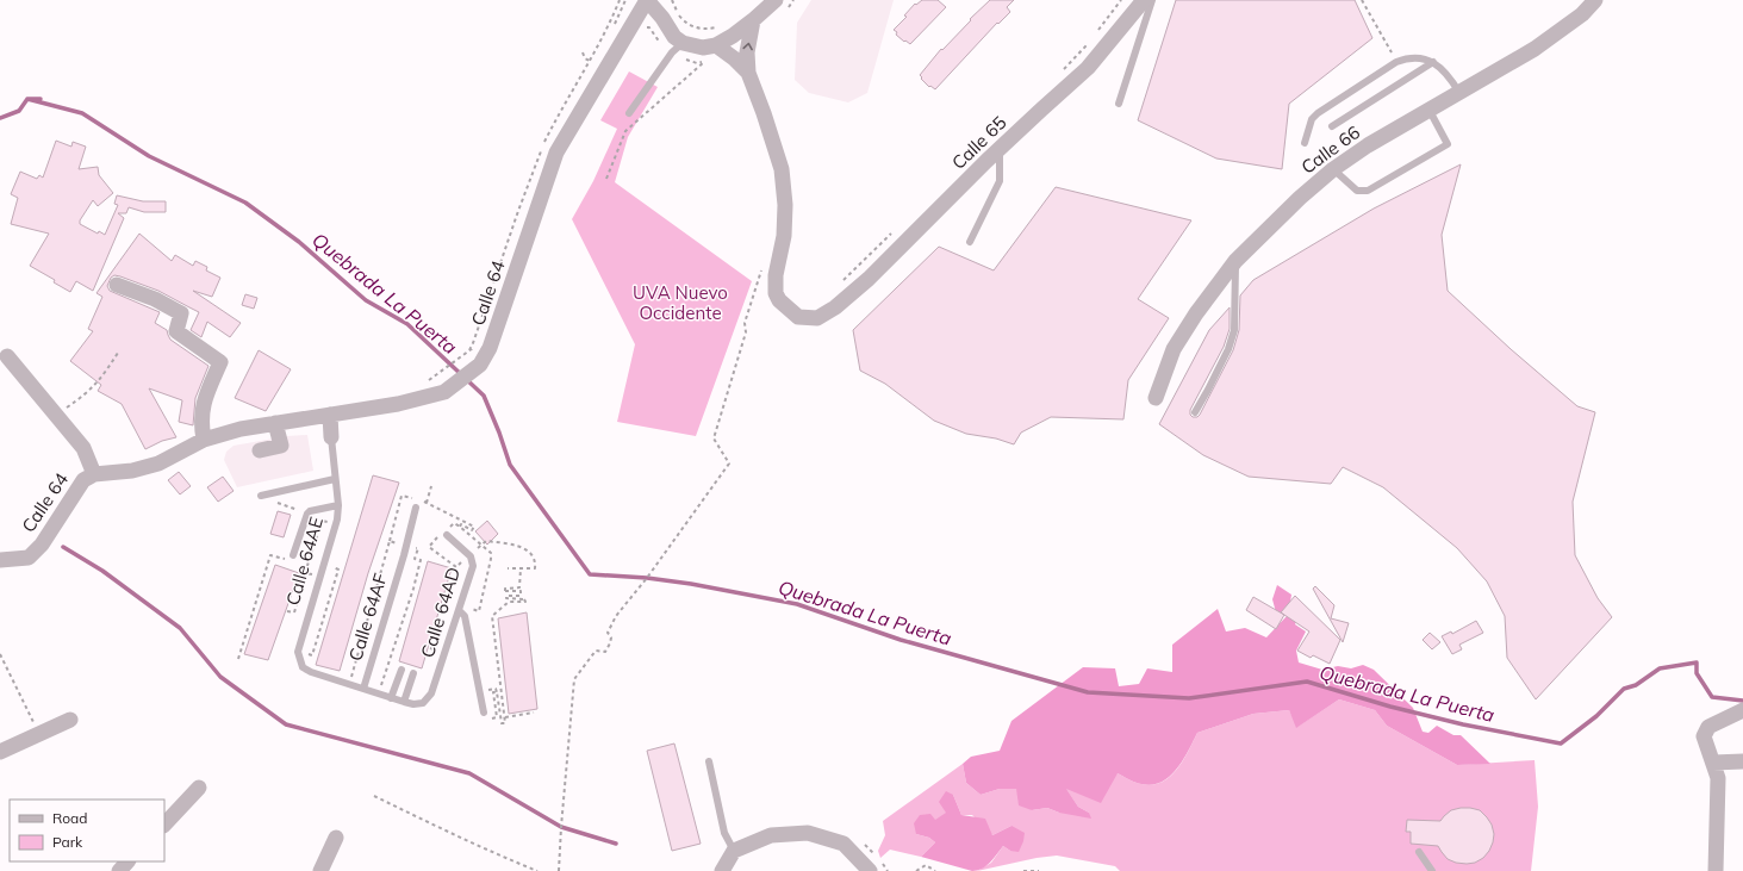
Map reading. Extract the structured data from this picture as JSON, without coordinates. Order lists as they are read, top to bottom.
{
  "streets": {
    "street": [
      "Calle 65",
      "Calle 66",
      "Calle 64",
      "Calle 64AE"
    ],
    "lane": ["Calle 64AD", "Calle 64AF"]
  },
  "crossings": [
    ["Calle 64", "Calle 64AE"]
  ],
  "water": ["Quebrada La Puerta"],
  "parks": ["UVA Nuevo Occidente"],
  "legend": ["Road", "Park"]
}
